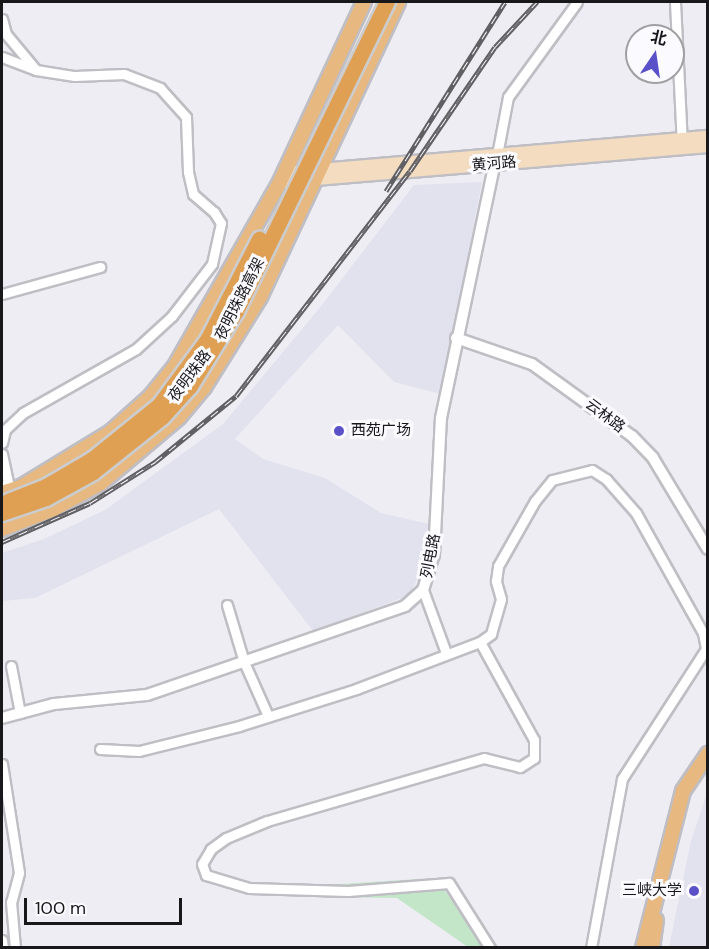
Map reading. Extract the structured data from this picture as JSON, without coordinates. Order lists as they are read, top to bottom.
{
  "streets": {
    "highway": ["夜明珠路高架"],
    "main road": ["黄河路", "夜明珠路"],
    "street": ["云林路", "列电路"]
  },
  "crossings": [
    ["黄河路", "夜明珠路"],
    ["黄河路", "列电路"],
    ["云林路", "列电路"]
  ],
  "places": ["西苑广场", "三峡大学"],
  "scale_bar": "100 m",
  "north": "top"
}
